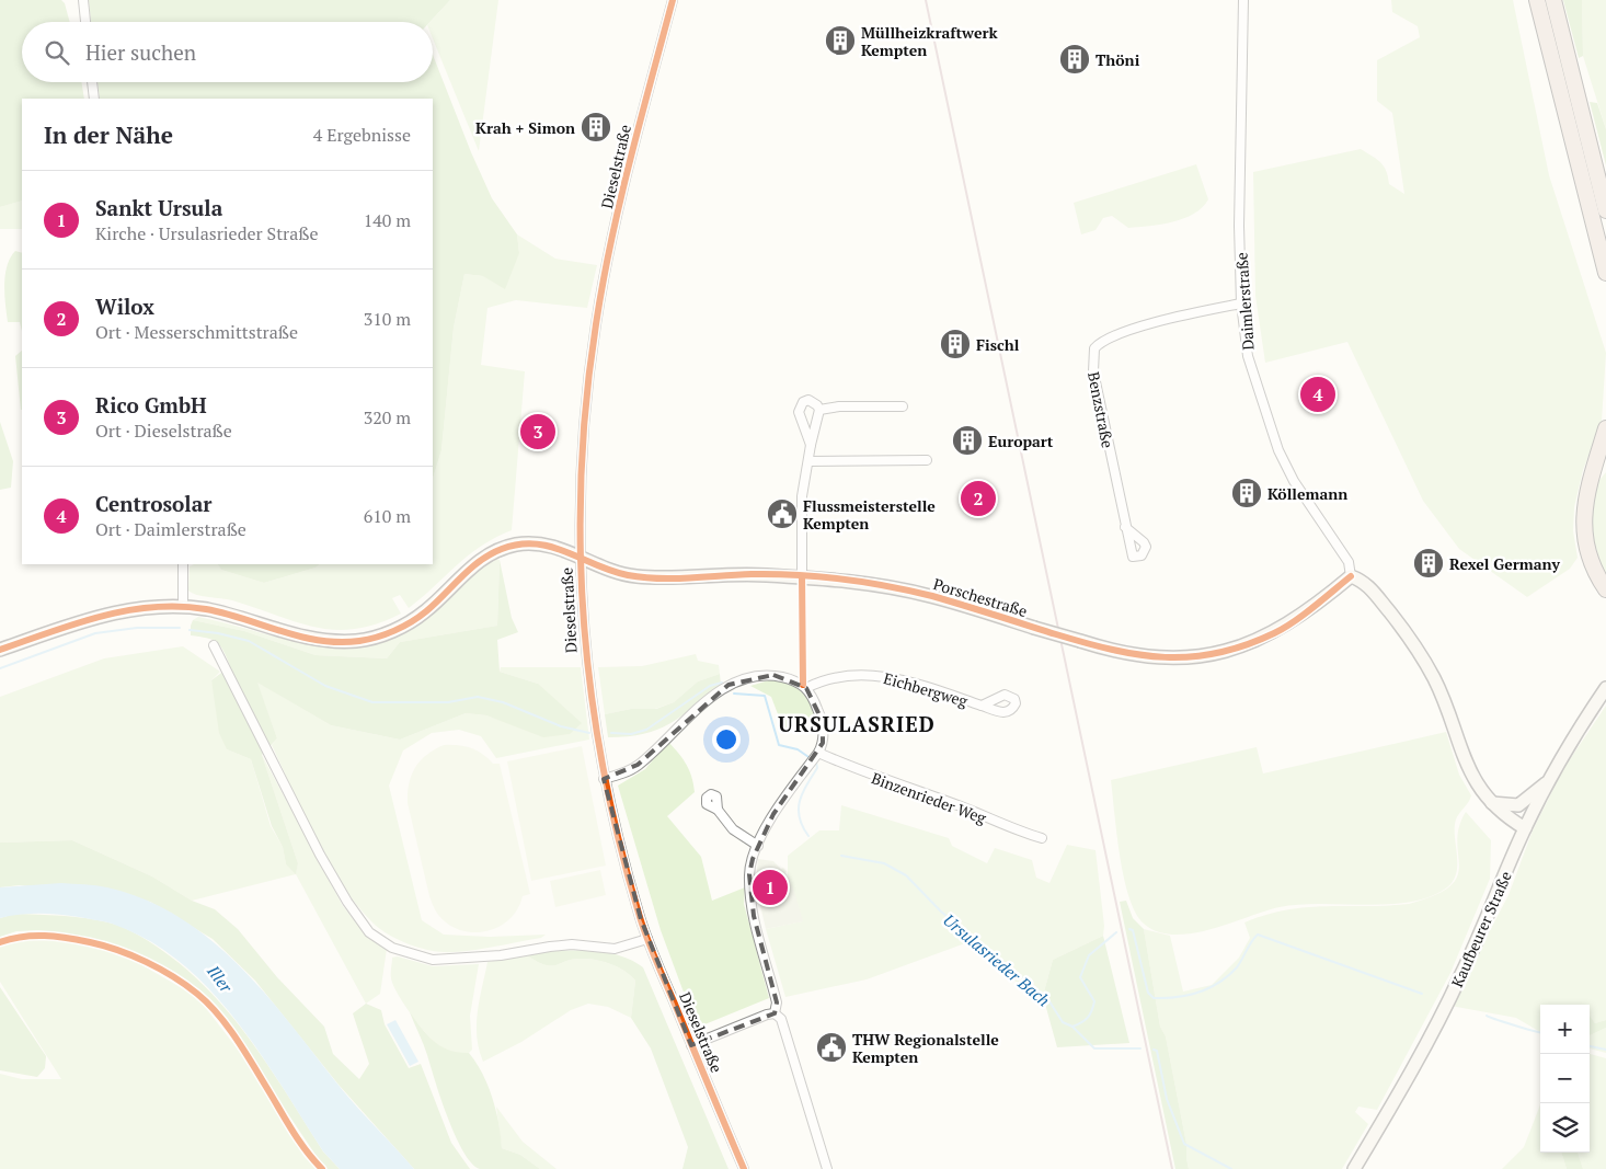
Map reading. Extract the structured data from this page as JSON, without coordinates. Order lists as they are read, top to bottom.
{
  "streets": {
    "street": [
      "Dieselstraße",
      "Daimlerstraße",
      "Benzstraße",
      "Porschestraße",
      "Eichbergweg",
      "Binzenrieder Weg",
      "Kaufbeurer Straße"
    ]
  },
  "crossings": [
    ["Dieselstraße", "Porschestraße"],
    ["Daimlerstraße", "Benzstraße"],
    ["Daimlerstraße", "Porschestraße"]
  ],
  "districts": ["URSULASRIED"],
  "water": ["Ursulasrieder Bach", "Iller"],
  "places": {
    "building": [
      "Müllheizkraftwerk Kempten",
      "Thöni",
      "Krah + Simon",
      "Fischl",
      "Europart",
      "Köllemann",
      "Rexel Germany"
    ],
    "public building": ["Flussmeisterstelle Kempten", "THW Regionalstelle Kempten"]
  },
  "page": {
    "search": "Hier suchen",
    "heading": ["In der Nähe", "4 Ergebnisse"],
    "list": [
      {
        "mark": "1",
        "name": "Sankt Ursula",
        "note": "Kirche · Ursulasrieder Straße",
        "value": "140 m"
      },
      {
        "mark": "2",
        "name": "Wilox",
        "note": "Ort · Messerschmittstraße",
        "value": "310 m"
      },
      {
        "mark": "3",
        "name": "Rico GmbH",
        "note": "Ort · Dieselstraße",
        "value": "320 m"
      },
      {
        "mark": "4",
        "name": "Centrosolar",
        "note": "Ort · Daimlerstraße",
        "value": "610 m"
      }
    ],
    "pins": [
      "4",
      "3",
      "2",
      "1"
    ],
    "map_buttons": ["+", "−"]
  }
}
